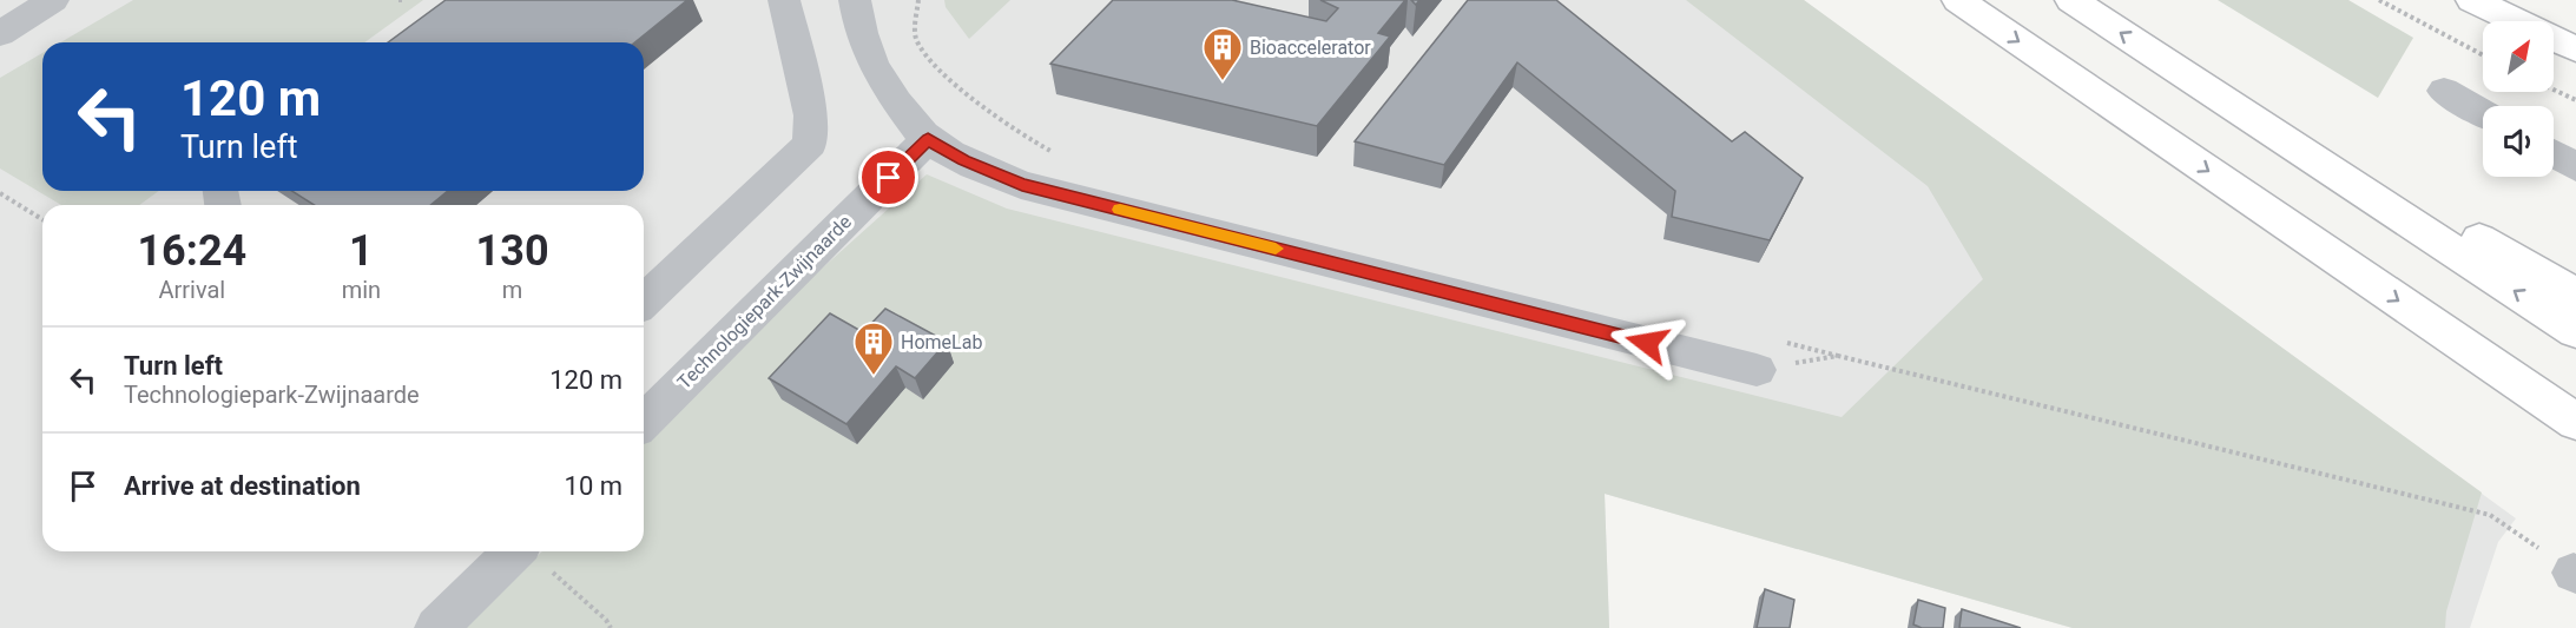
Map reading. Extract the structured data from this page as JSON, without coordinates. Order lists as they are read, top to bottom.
{
  "streets": {
    "street": ["Technologiepark-Zwijnaarde"]
  },
  "places": {
    "building": ["Bioaccelerator", "HomeLab"]
  },
  "north": "top right",
  "page": {
    "turn": ["120 m", "Turn left"],
    "eta": [
      "16:24",
      "Arrival",
      "1",
      "min",
      "130",
      "m"
    ],
    "list": [
      {
        "name": "Turn left",
        "note": "Technologiepark-Zwijnaarde",
        "value": "120 m"
      },
      {
        "name": "Arrive at destination",
        "value": "10 m"
      }
    ]
  }
}
